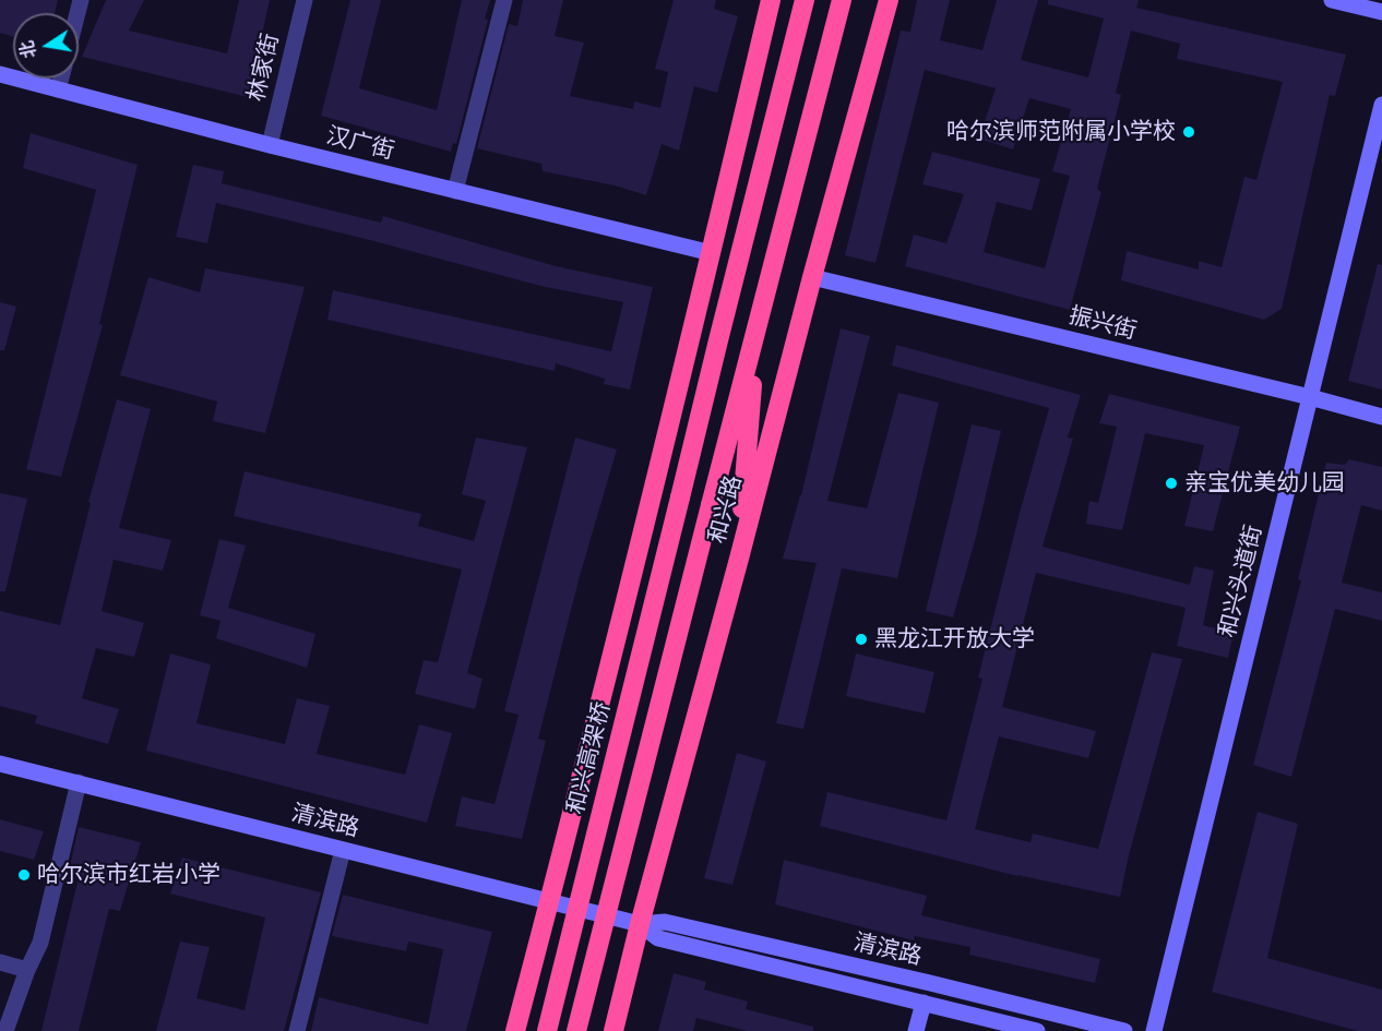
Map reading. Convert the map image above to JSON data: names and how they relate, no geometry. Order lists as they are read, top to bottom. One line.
{"streets":{"highway":["和兴路","和兴高架桥"],"street":["林家街","汉广街","振兴街","和兴头道街","清滨路"]},"crossings":[["林家街","汉广街"],["振兴街","和兴路"],["振兴街","和兴头道街"],["和兴路","和兴高架桥"],["和兴路","清滨路"]],"places":["哈尔滨师范附属小学校","亲宝优美幼儿园","黑龙江开放大学","哈尔滨市红岩小学"],"north":"left"}
